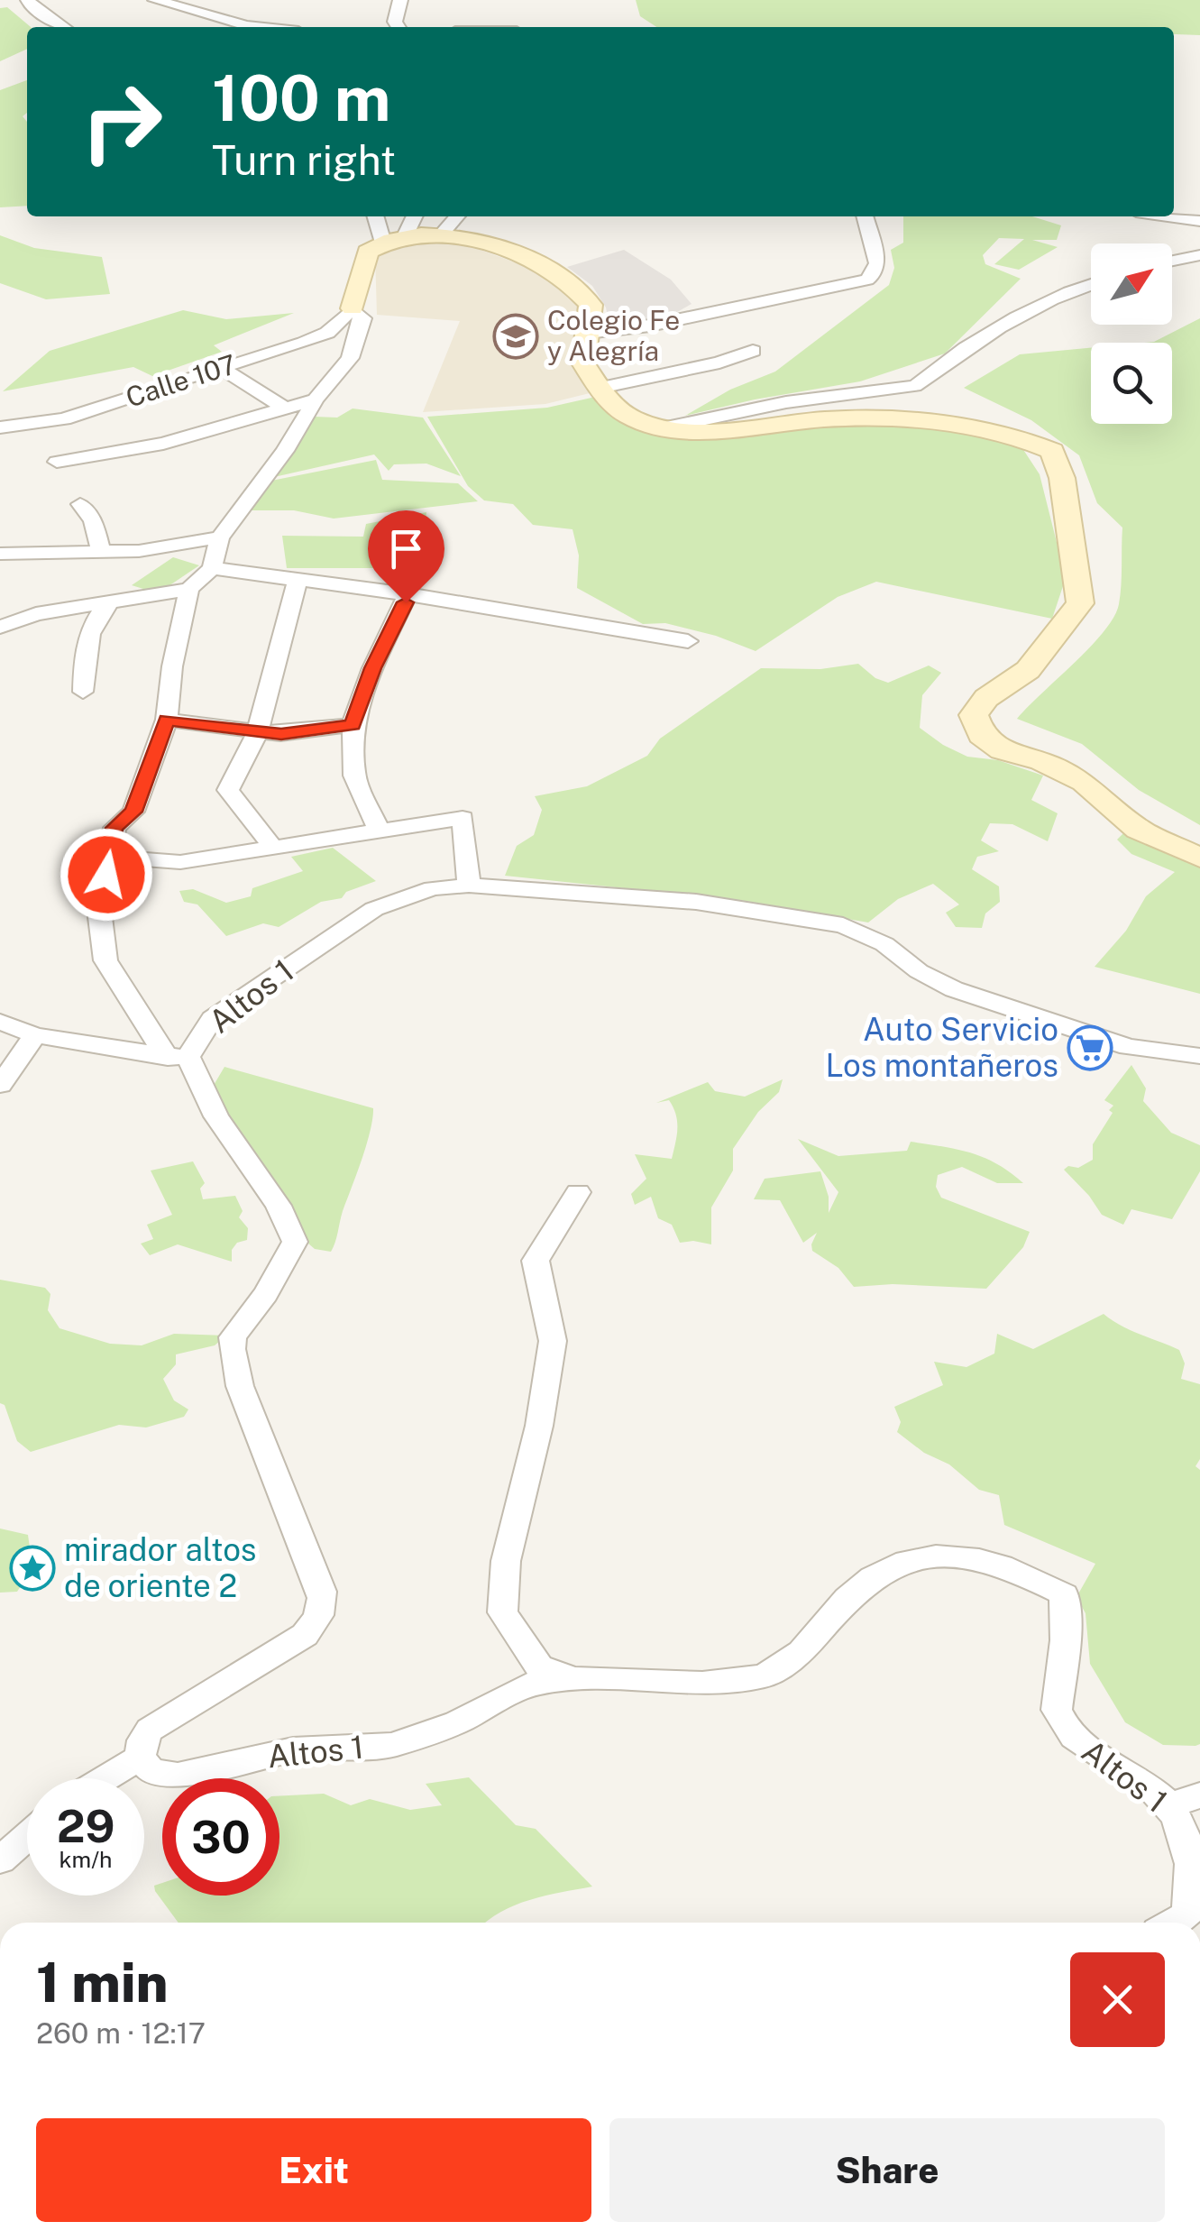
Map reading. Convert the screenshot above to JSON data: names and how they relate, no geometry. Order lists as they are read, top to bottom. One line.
{"streets":{"street":["Calle 107","Altos 1"]},"places":{"school or university":["Colegio Fe y Alegría"],"supermarket":["Auto Servicio Los montañeros"],"place":["mirador altos de oriente 2"]},"north":"top right","page":{"turn":["100 m","Turn right"],"speed":"29 km/h","limit":"30","heading":["1 min","260 m · 12:17"],"buttons":["Exit","Share"]}}
